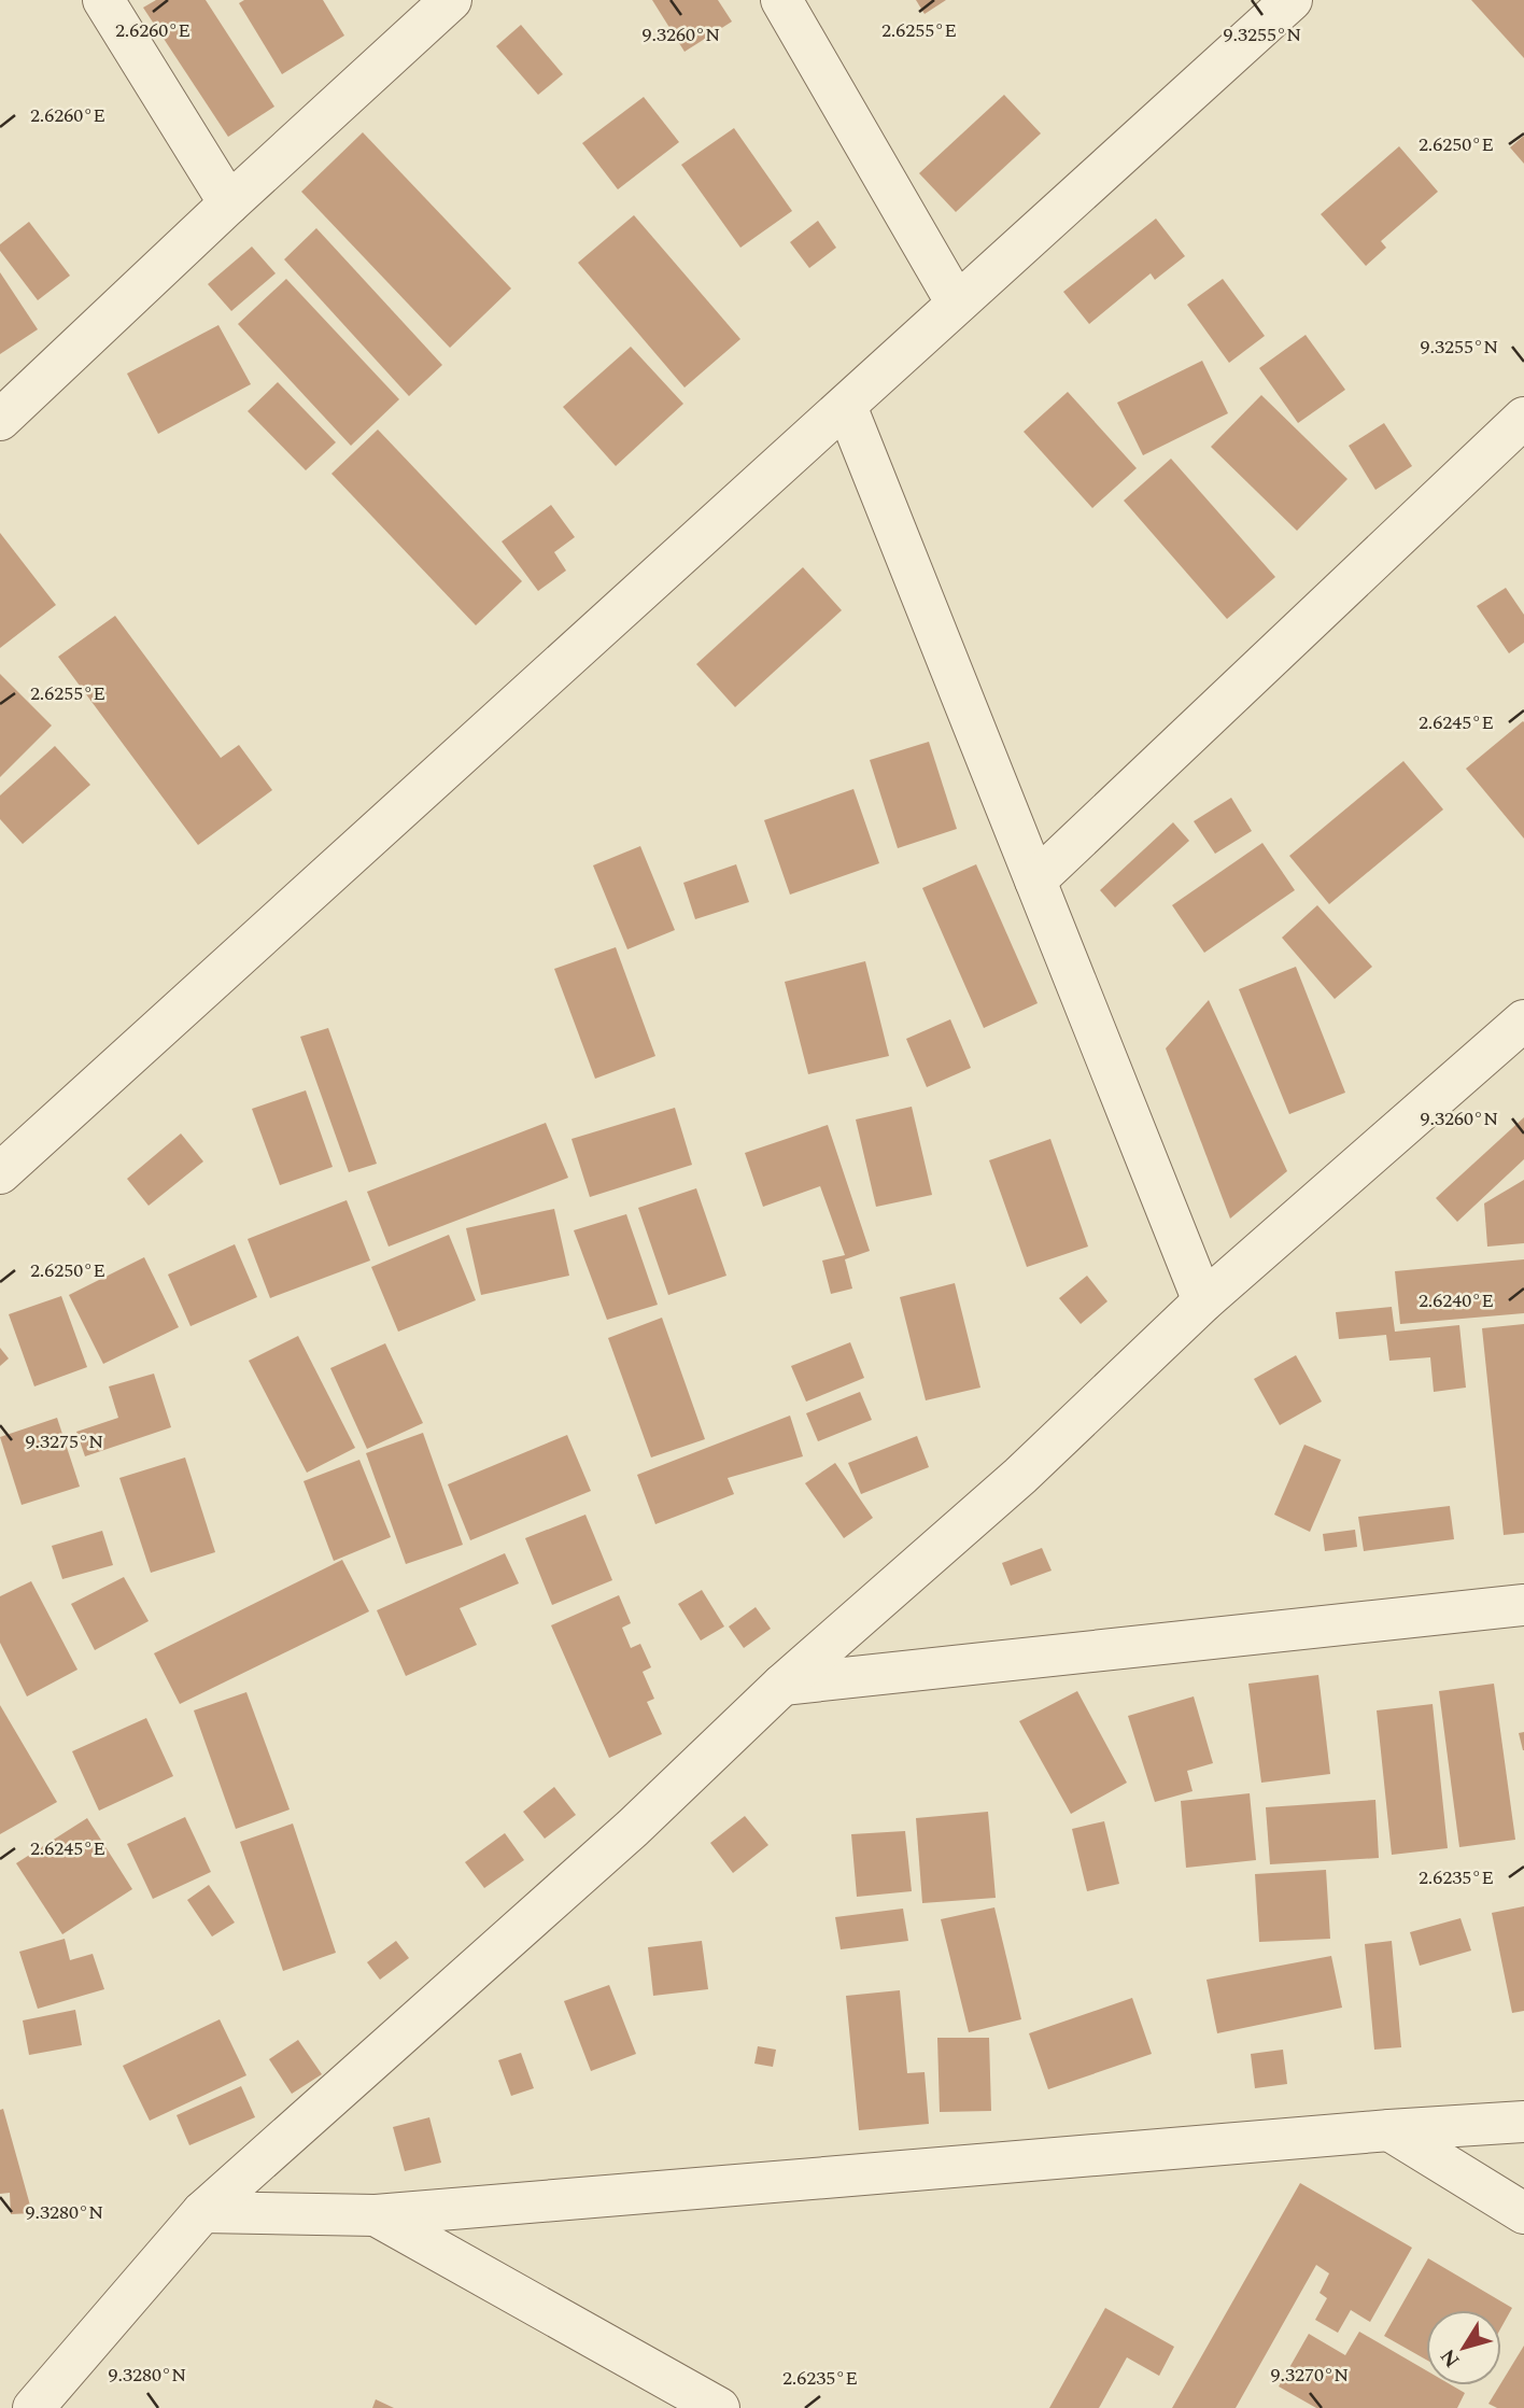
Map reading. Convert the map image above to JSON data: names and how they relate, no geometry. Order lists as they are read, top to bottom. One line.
{"north":"bottom left","coordinates":["2.6260°E","2.6255°E","9.3260°N","9.3255°N","2.6250°E","2.6245°E","2.6240°E","9.3275°N","2.6235°E","9.3280°N","9.3270°N"]}
